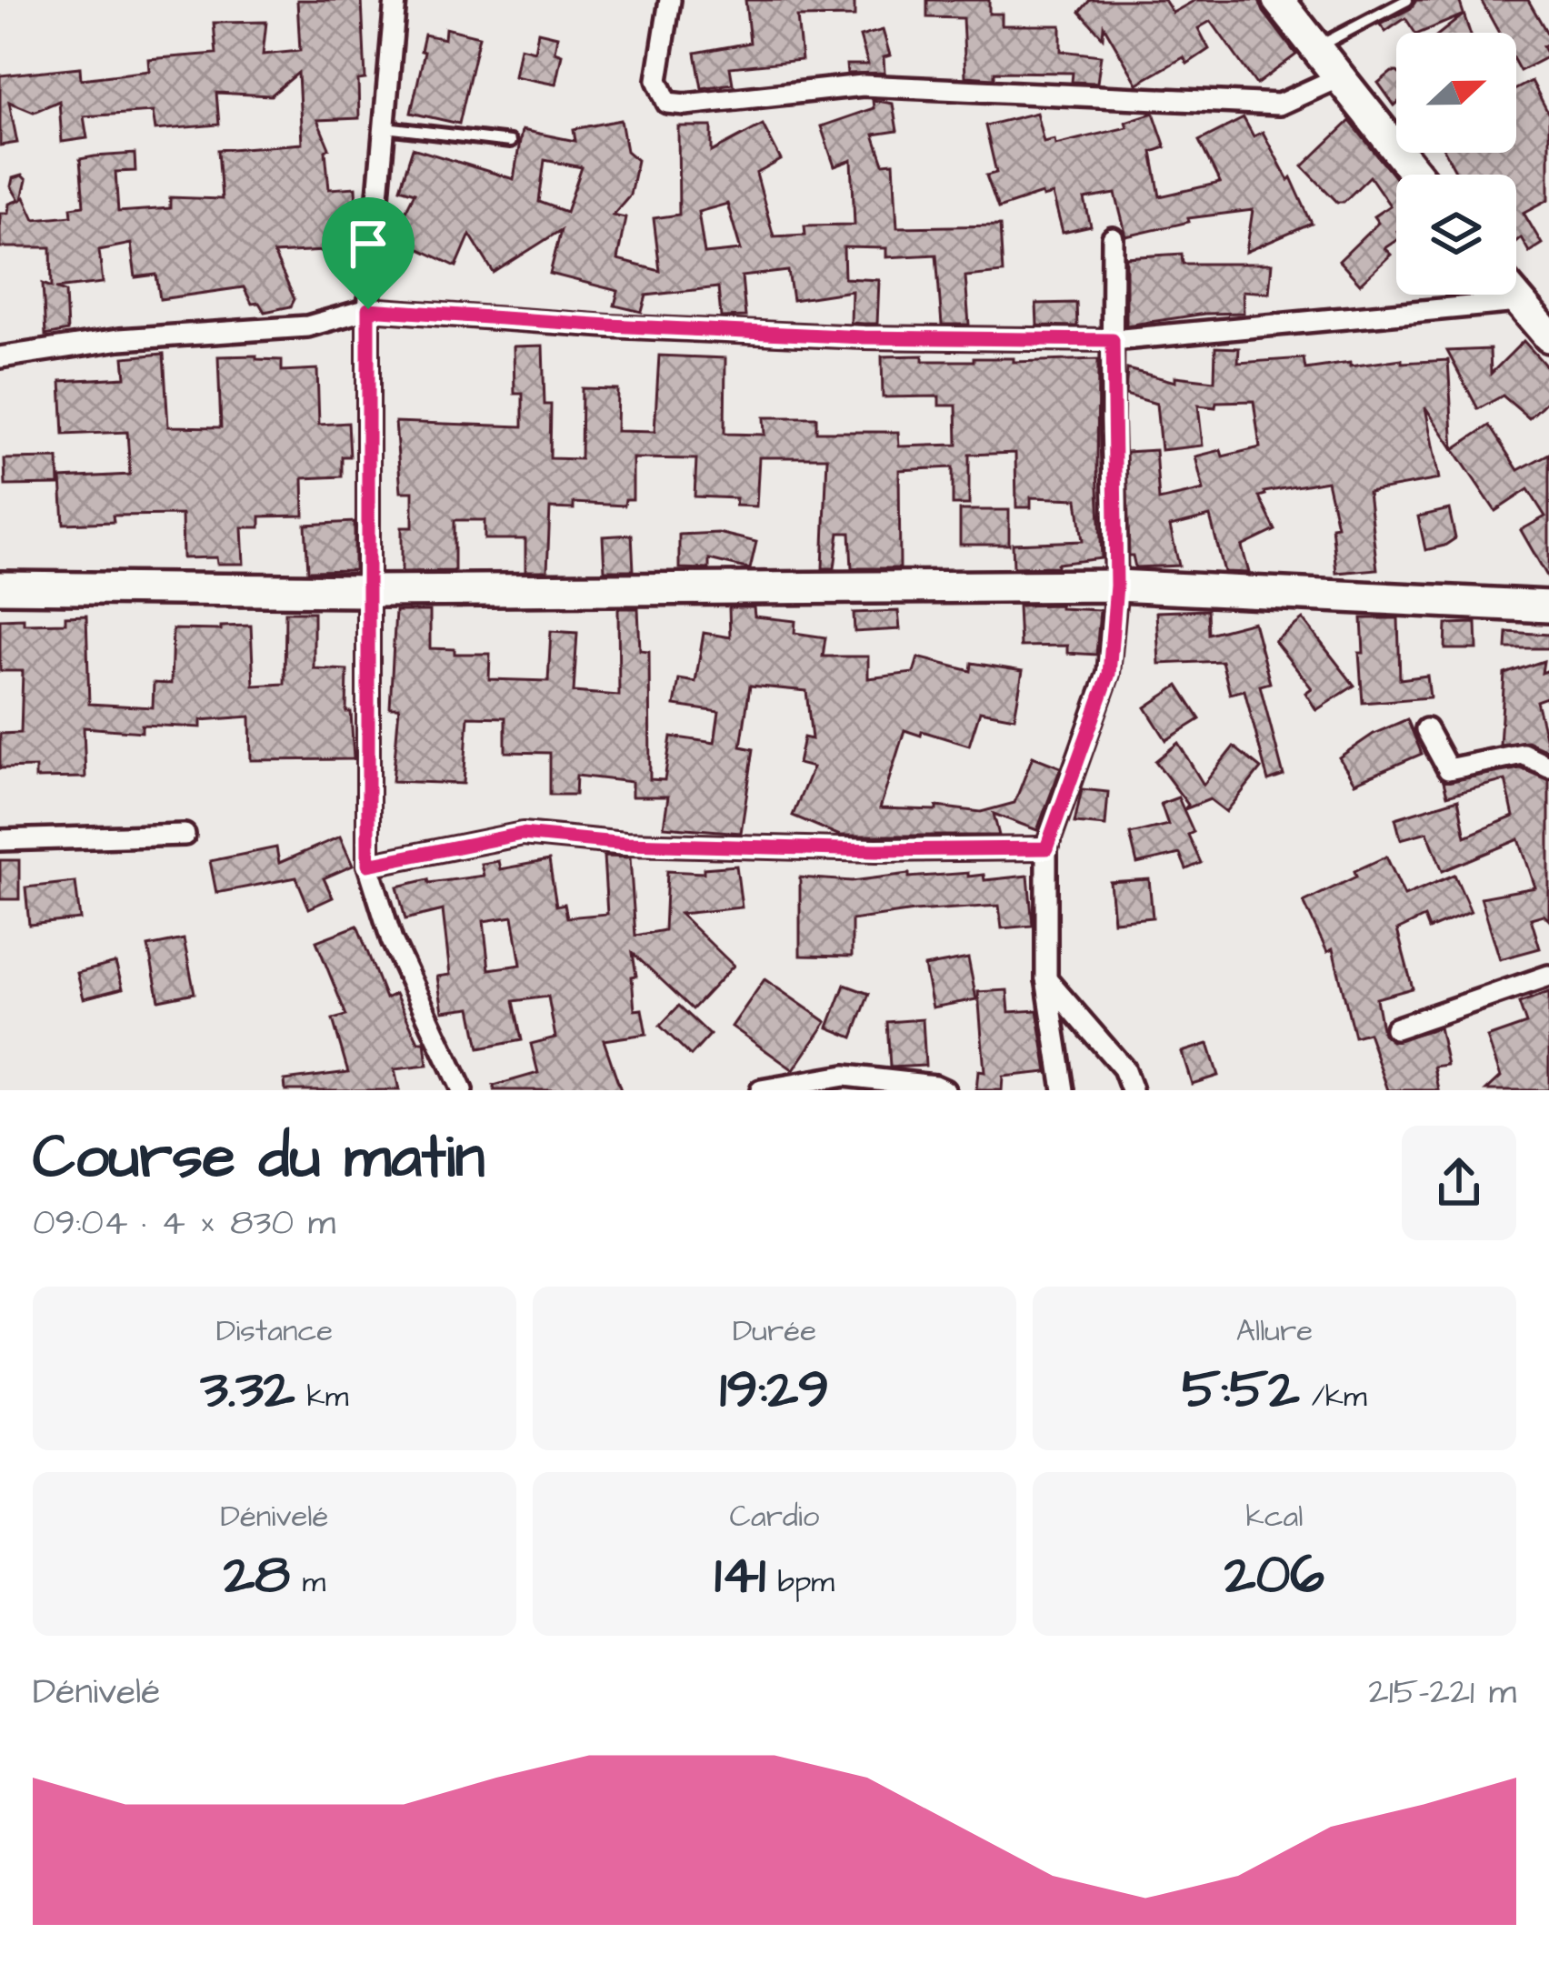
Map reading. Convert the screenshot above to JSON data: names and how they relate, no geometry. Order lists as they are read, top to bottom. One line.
{"north":"right","page":{"heading":["Course du matin","09:04 · 4 × 830 m"],"stats":[["Distance","3.32 km"],["Durée","19:29"],["Allure","5:52 /km"],["Dénivelé","28 m"],["Cardio","141 bpm"],["kcal","206"]],"chart":["Dénivelé","215–221 m"]}}
